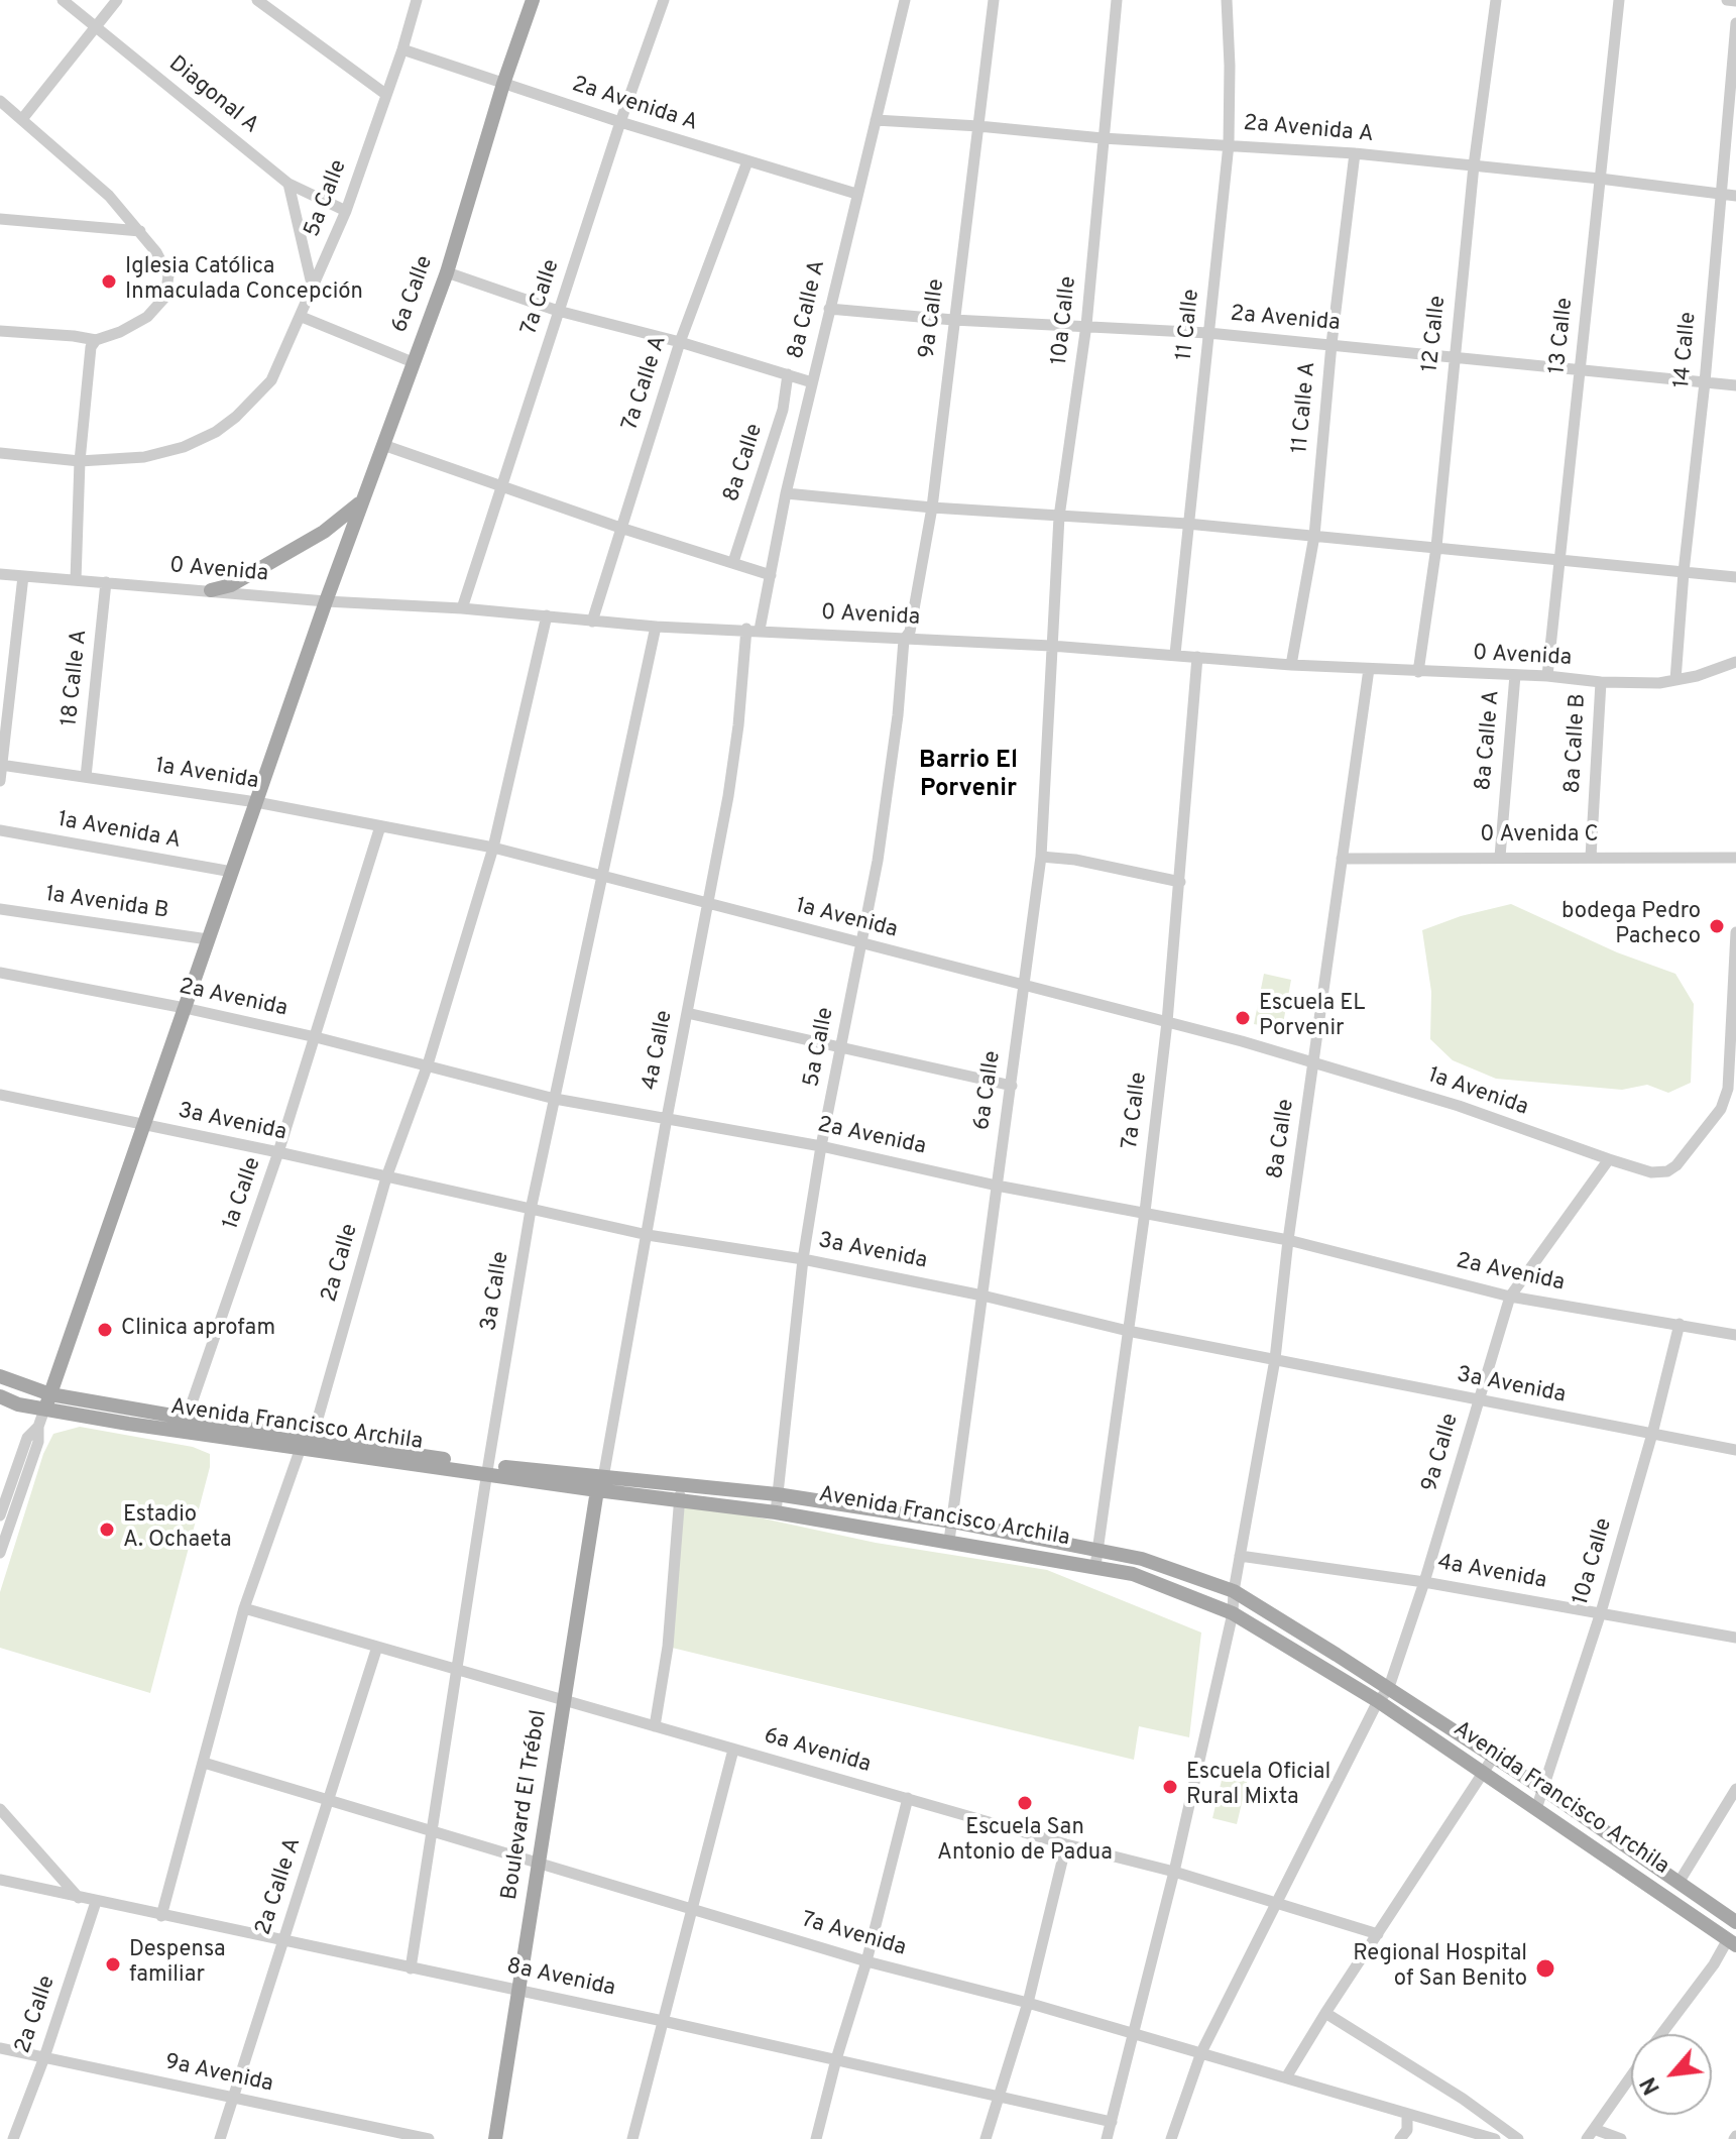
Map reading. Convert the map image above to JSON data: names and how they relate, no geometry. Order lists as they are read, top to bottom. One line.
{"streets":{"main road":["6a Calle","Avenida Francisco Archila","Boulevard El Trébol"],"street":["Diagonal A","2a Avenida A","5a Calle","7a Calle","8a Calle A","9a Calle","2a Avenida","10a Calle","11 Calle","12 Calle","13 Calle","14 Calle","7a Calle A","11 Calle A","8a Calle","0 Avenida","18 Calle A","8a Calle B","1a Avenida","1a Avenida A","0 Avenida C","1a Avenida B","4a Calle","3a Avenida","1a Calle","2a Calle","3a Calle","4a Avenida","6a Avenida","2a Calle A","7a Avenida","8a Avenida","9a Avenida"]},"crossings":[["Diagonal A","5a Calle"],["2a Avenida A","5a Calle"],["2a Avenida A","6a Calle"],["2a Avenida A","7a Calle"],["2a Avenida A","8a Calle A"],["2a Avenida A","9a Calle"],["2a Avenida A","10a Calle"],["2a Avenida A","11 Calle"],["2a Avenida A","12 Calle"],["2a Avenida A","13 Calle"],["2a Avenida A","14 Calle"],["2a Avenida A","7a Calle A"],["2a Avenida A","11 Calle A"],["5a Calle","9a Calle"],["5a Calle","2a Avenida"],["5a Calle","0 Avenida"],["5a Calle","1a Avenida"],["5a Calle","3a Avenida"],["5a Calle","Avenida Francisco Archila"],["6a Calle","2a Avenida"],["6a Calle","10a Calle"],["6a Calle","0 Avenida"],["6a Calle","1a Avenida"],["6a Calle","1a Avenida A"],["6a Calle","1a Avenida B"],["6a Calle","3a Avenida"],["6a Calle","Avenida Francisco Archila"],["7a Calle","2a Avenida"],["7a Calle","0 Avenida"],["7a Calle","1a Avenida"],["7a Calle","3a Avenida"],["7a Calle","Avenida Francisco Archila"],["8a Calle A","2a Avenida"],["8a Calle A","0 Avenida"],["8a Calle A","0 Avenida C"],["9a Calle","2a Avenida"],["9a Calle","0 Avenida"],["9a Calle","1a Avenida"],["9a Calle","3a Avenida"],["9a Calle","Avenida Francisco Archila"],["9a Calle","4a Avenida"],["9a Calle","6a Avenida"],["9a Calle","7a Avenida"],["2a Avenida","10a Calle"],["2a Avenida","11 Calle"],["2a Avenida","12 Calle"],["2a Avenida","13 Calle"],["2a Avenida","14 Calle"],["2a Avenida","11 Calle A"],["2a Avenida","8a Calle"],["2a Avenida","4a Calle"],["2a Avenida","1a Calle"],["2a Avenida","2a Calle"],["2a Avenida","3a Calle"],["10a Calle","0 Avenida"],["10a Calle","3a Avenida"],["10a Calle","Avenida Francisco Archila"],["10a Calle","4a Avenida"],["11 Calle","0 Avenida"],["12 Calle","0 Avenida"],["13 Calle","0 Avenida"],["14 Calle","0 Avenida"],["7a Calle A","0 Avenida"],["11 Calle A","0 Avenida"],["8a Calle","0 Avenida"],["8a Calle","1a Avenida"],["8a Calle","0 Avenida C"],["8a Calle","3a Avenida"],["8a Calle","Avenida Francisco Archila"],["8a Calle","4a Avenida"],["8a Calle","6a Avenida"],["8a Calle","7a Avenida"],["8a Calle","8a Avenida"],["0 Avenida","18 Calle A"],["0 Avenida","8a Calle B"],["0 Avenida","4a Calle"],["0 Avenida","2a Calle"],["0 Avenida","3a Calle"],["18 Calle A","1a Avenida"],["8a Calle B","0 Avenida C"],["1a Avenida","4a Calle"],["1a Avenida","1a Calle"],["1a Avenida","2a Calle"],["1a Avenida","3a Calle"],["4a Calle","3a Avenida"],["4a Calle","Avenida Francisco Archila"],["4a Calle","Boulevard El Trébol"],["3a Avenida","1a Calle"],["3a Avenida","2a Calle"],["3a Avenida","3a Calle"],["1a Calle","Avenida Francisco Archila"],["2a Calle","Avenida Francisco Archila"],["2a Calle","6a Avenida"],["2a Calle","7a Avenida"],["2a Calle","8a Avenida"],["2a Calle","9a Avenida"],["3a Calle","Avenida Francisco Archila"],["3a Calle","6a Avenida"],["3a Calle","7a Avenida"],["3a Calle","8a Avenida"],["Avenida Francisco Archila","Boulevard El Trébol"],["6a Avenida","Boulevard El Trébol"],["6a Avenida","2a Calle A"],["Boulevard El Trébol","7a Avenida"],["Boulevard El Trébol","8a Avenida"],["2a Calle A","7a Avenida"],["2a Calle A","8a Avenida"],["2a Calle A","9a Avenida"]],"districts":["Barrio El Porvenir"],"places":["Iglesia Católica Inmaculada Concepción","bodega Pedro Pacheco","Escuela EL Porvenir","Clinica aprofam","Estadio A. Ochaeta","Escuela Oficial Rural Mixta","Escuela San Antonio de Padua","Despensa familiar","Regional Hospital of San Benito"],"north":"bottom left"}
